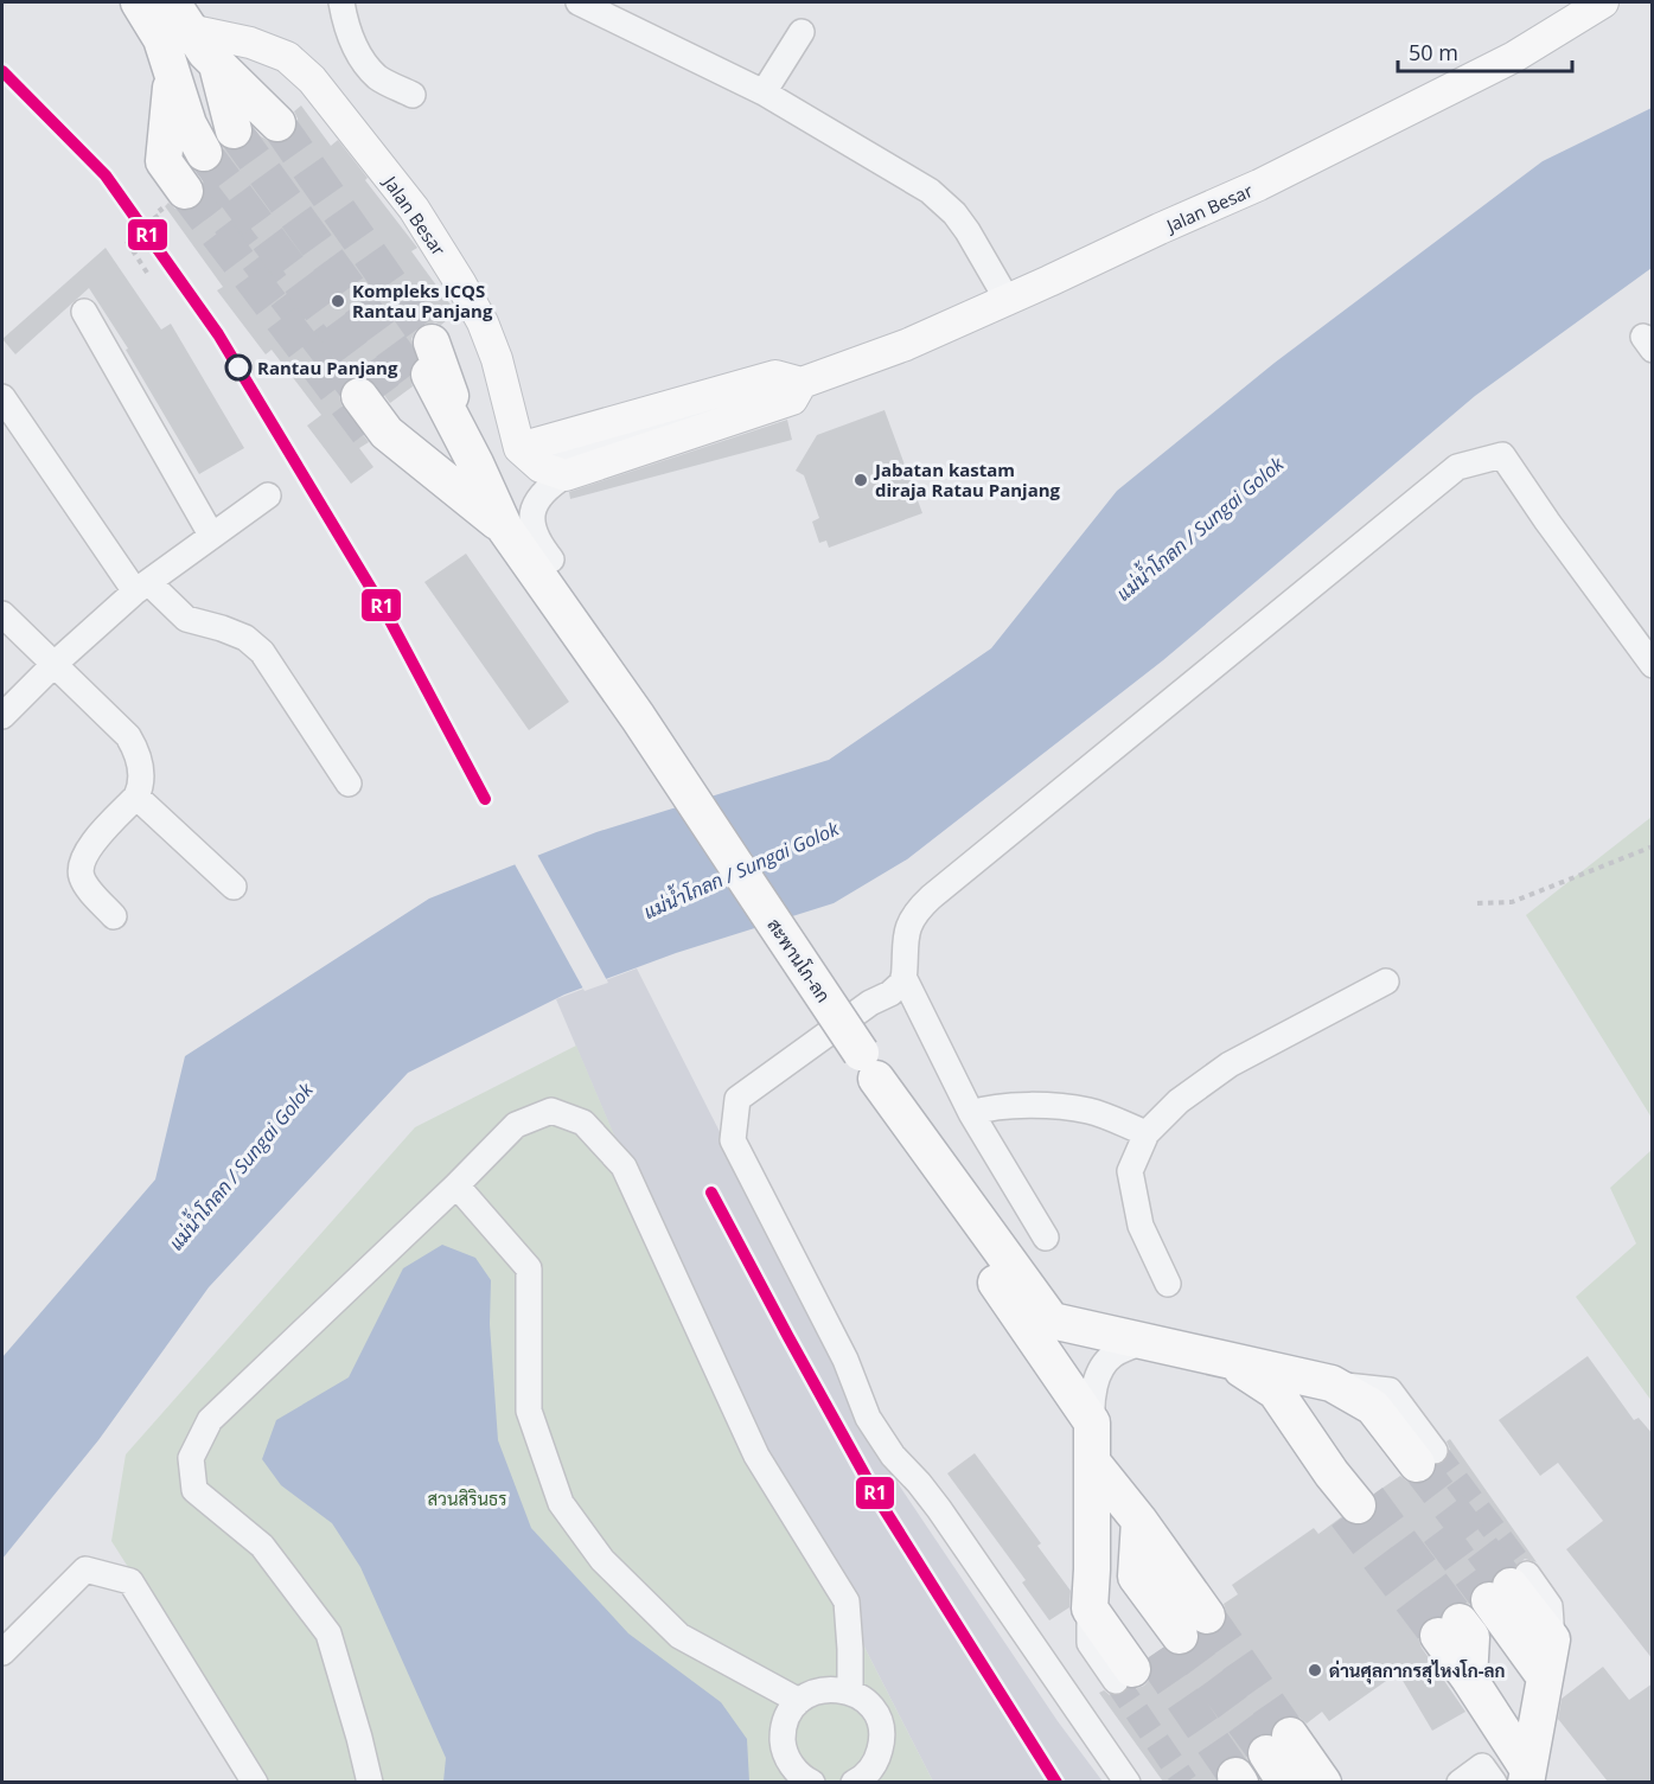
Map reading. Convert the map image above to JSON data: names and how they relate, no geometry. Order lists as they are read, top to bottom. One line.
{"streets":{"highway":["สะพานโก-ลก"],"main road":["Jalan Besar"]},"water":["แม่น้ำโกลก / Sungai Golok"],"parks":["สวนสิรินธร"],"places":["Kompleks ICQS Rantau Panjang","Rantau Panjang","Jabatan kastam diraja Ratau Panjang","ด่านศุลกากรสุไหงโก-ลก"],"lines":["transit line R1"],"scale_bar":"50 m"}
